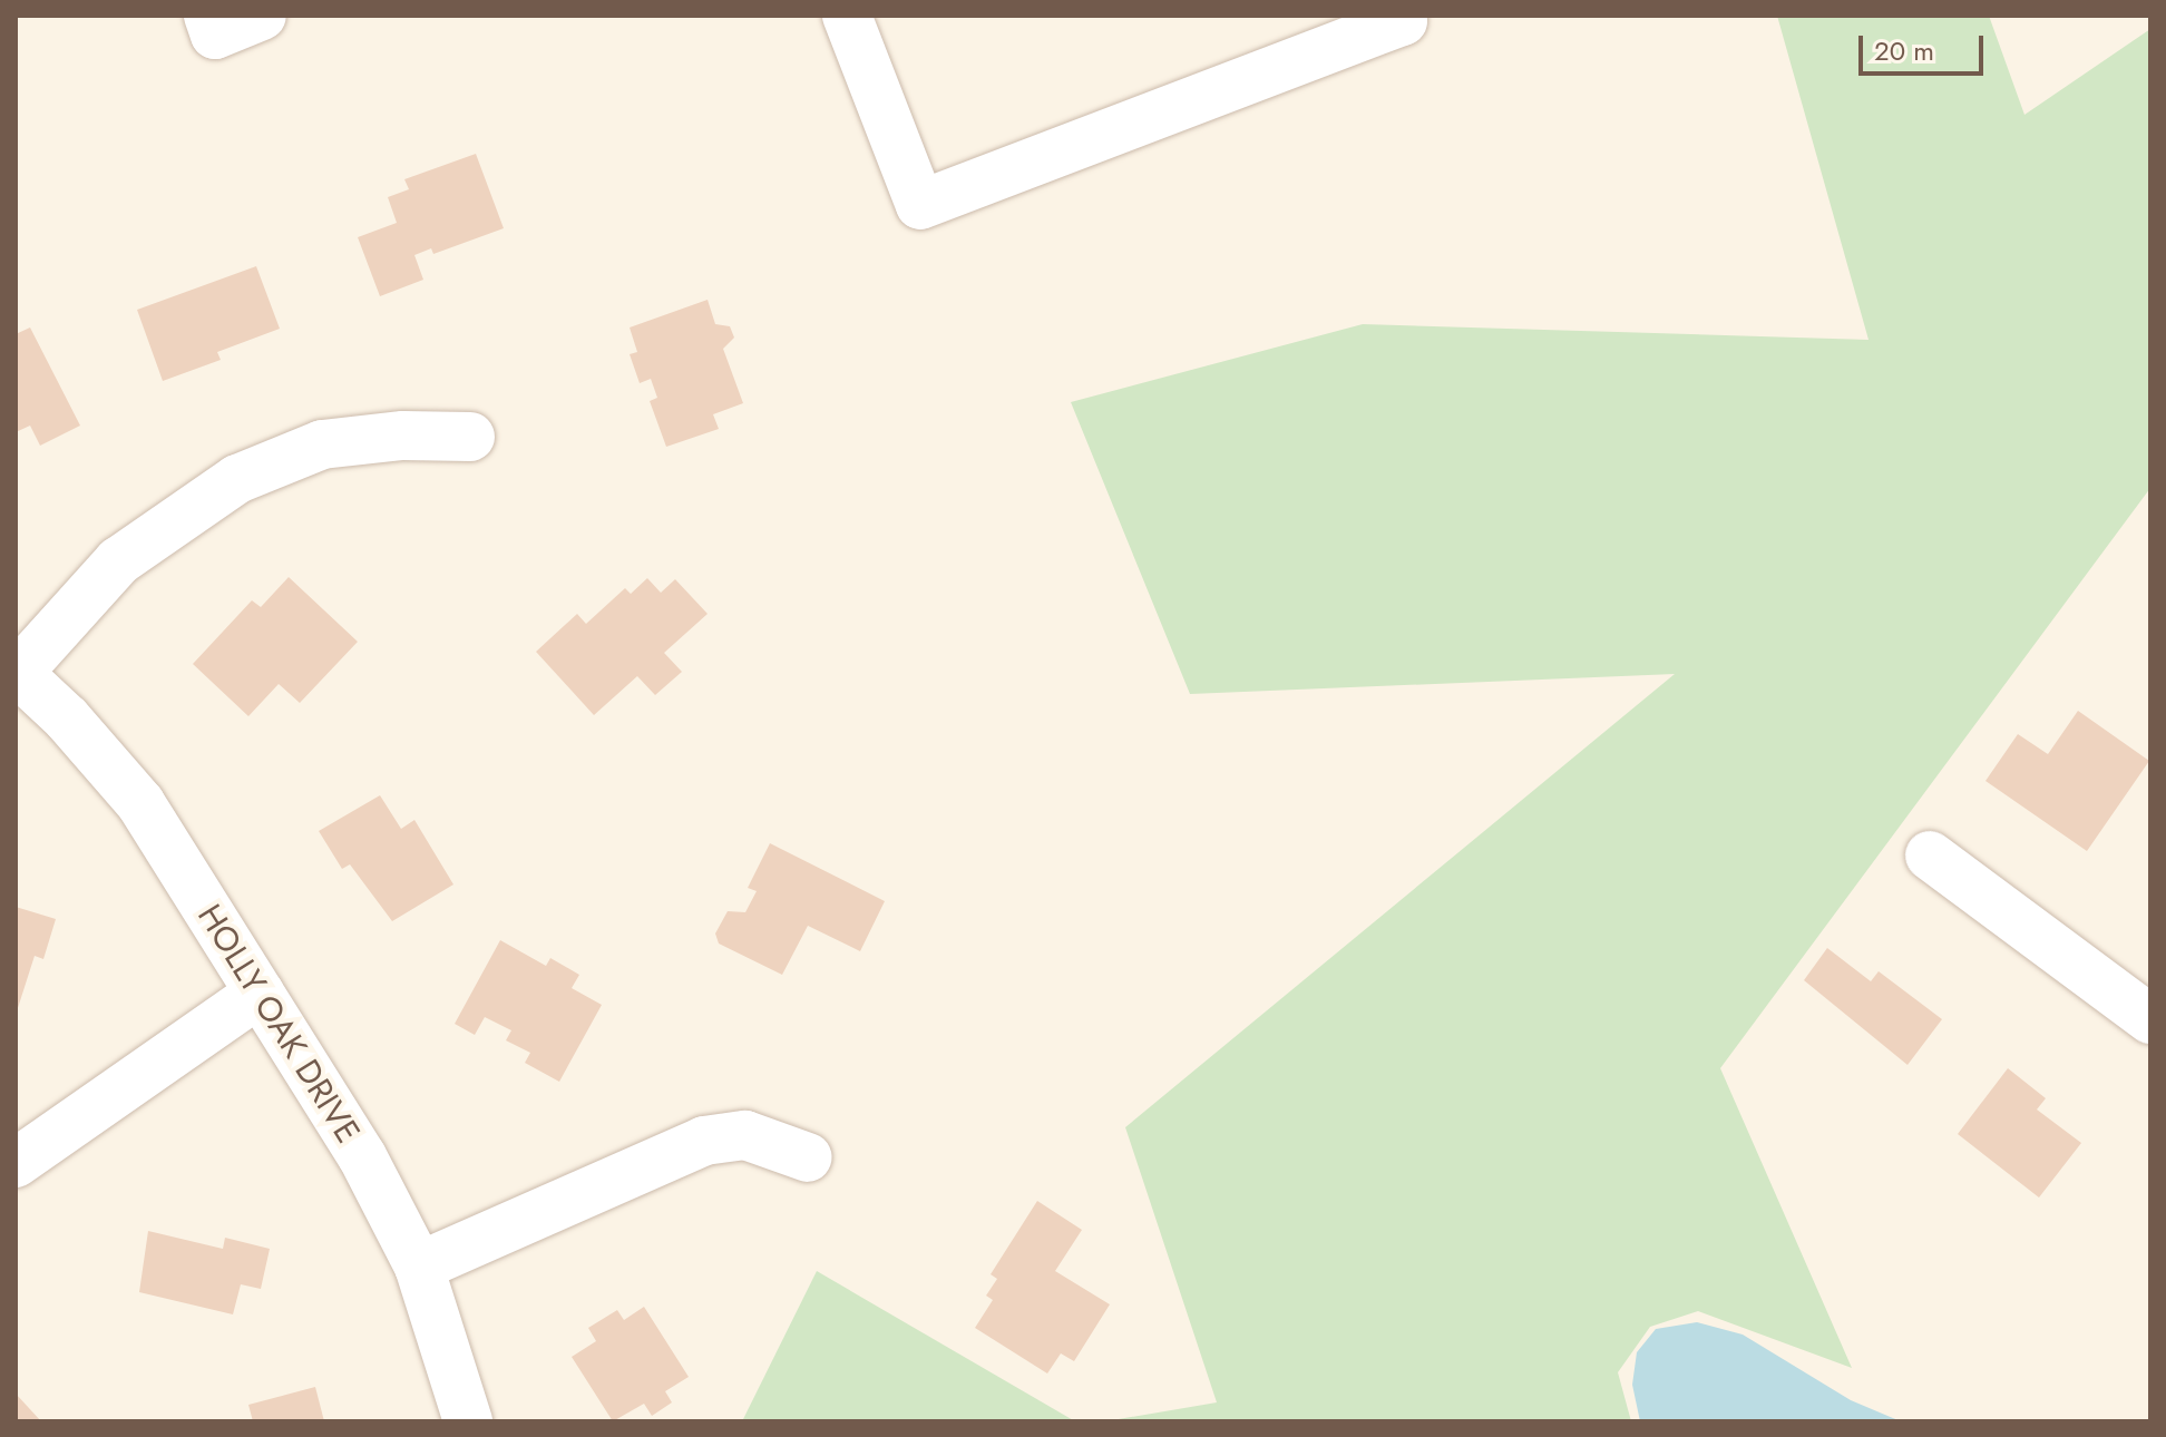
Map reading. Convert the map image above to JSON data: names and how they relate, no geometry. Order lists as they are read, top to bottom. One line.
{"streets":{"street":["HOLLY OAK DRIVE"]},"scale_bar":"20 m"}
